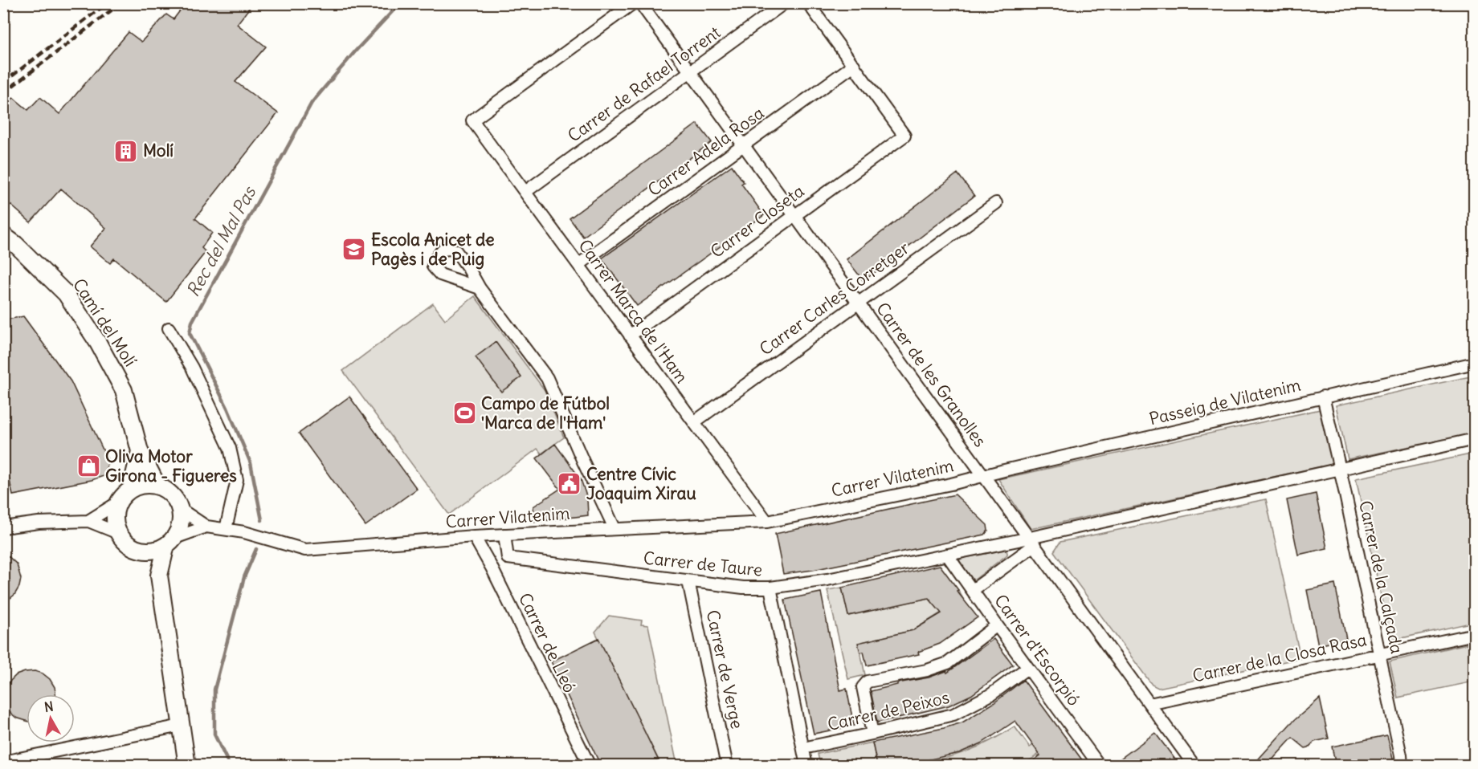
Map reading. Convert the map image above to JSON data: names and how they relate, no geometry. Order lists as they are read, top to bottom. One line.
{"streets":{"main road":["Camí del Molí"],"street":["Carrer de Rafael Torrent","Carrer Adela Rosa","Carrer Closeta","Carrer Carles Corretger","Carrer Marca de l'Ham","Carrer de les Granolles","Passeig de Vilatenim","Carrer Vilatenim","Carrer de Taure","Carrer de la Calçada","Carrer de Lleó","Carrer d'Escorpió","Carrer de la Closa Rasa","Carrer de Verge","Carrer de Peixos"]},"crossings":[["Carrer de Rafael Torrent","Carrer Marca de l'Ham"],["Carrer de Rafael Torrent","Carrer de les Granolles"],["Carrer Adela Rosa","Carrer Closeta"],["Carrer Adela Rosa","Carrer Marca de l'Ham"],["Carrer Adela Rosa","Carrer de les Granolles"],["Carrer Closeta","Carrer Marca de l'Ham"],["Carrer Closeta","Carrer de les Granolles"],["Carrer Carles Corretger","Carrer Marca de l'Ham"],["Carrer Carles Corretger","Carrer de les Granolles"],["Carrer Marca de l'Ham","Carrer Vilatenim"],["Camí del Molí","Carrer Vilatenim"],["Carrer de les Granolles","Passeig de Vilatenim"],["Carrer de les Granolles","Carrer Vilatenim"],["Carrer de les Granolles","Carrer de Taure"],["Carrer de les Granolles","Carrer de la Closa Rasa"],["Passeig de Vilatenim","Carrer Vilatenim"],["Passeig de Vilatenim","Carrer de la Calçada"],["Carrer Vilatenim","Carrer de Lleó"],["Carrer de Taure","Carrer d'Escorpió"],["Carrer de Taure","Carrer de Verge"],["Carrer de la Calçada","Carrer de la Closa Rasa"],["Carrer d'Escorpió","Carrer de Peixos"]],"water":["Rec del Mal Pas"],"places":{"building":["Molí"],"school or university":["Escola Anicet de Pagès i de Puig"],"sports":["Campo de Fútbol 'Marca de l'Ham'"],"shop":["Oliva Motor Girona - Figueres"],"public building":["Centre Cívic Joaquim Xirau"]},"north":"top"}
